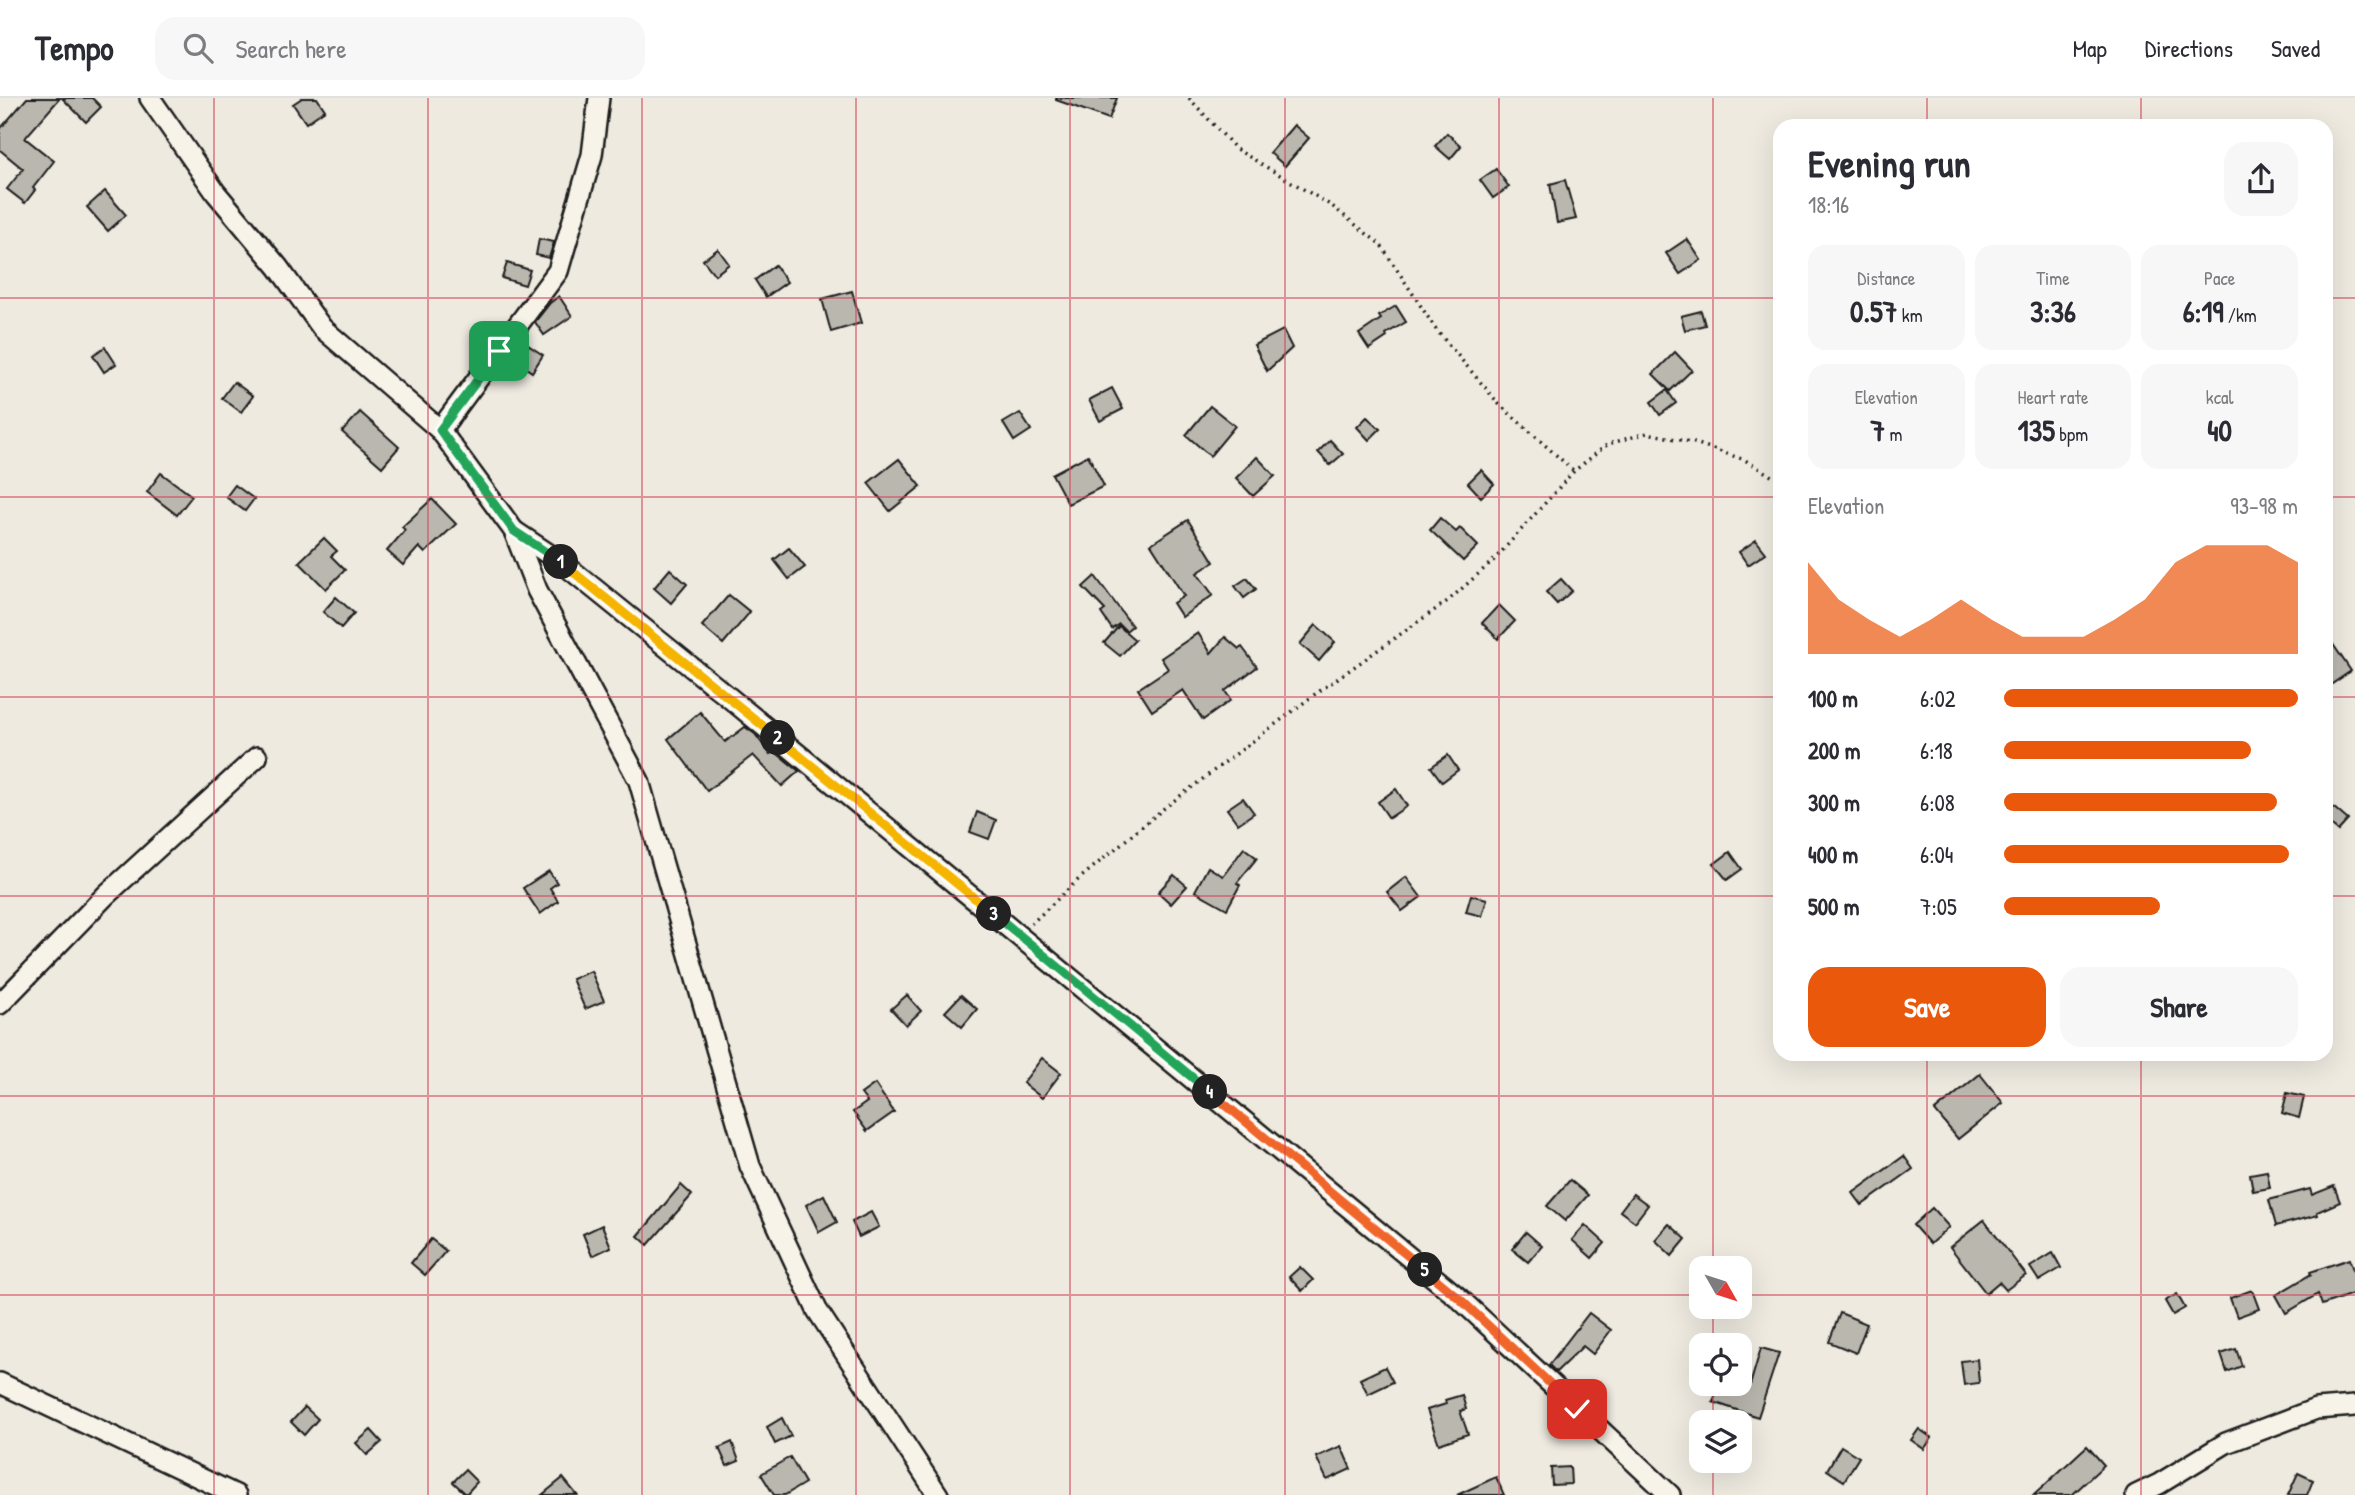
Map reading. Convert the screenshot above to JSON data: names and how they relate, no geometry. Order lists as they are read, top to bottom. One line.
{"north":"bottom right","page":{"header":"Tempo","search":"Search here","nav":["Map","Directions","Saved"],"heading":["Evening run","18:16"],"stats":[["Distance","0.57 km"],["Time","3:36"],["Pace","6:19 /km"],["Elevation","7 m"],["Heart rate","135 bpm"],["kcal","40"]],"chart":["Elevation","93–98 m"],"pins":["1","2","3","4","5"],"list":[{"name":"100 m","note":"6:02"},{"name":"200 m","note":"6:18"},{"name":"300 m","note":"6:08"},{"name":"400 m","note":"6:04"},{"name":"500 m","note":"7:05"}],"buttons":["Save","Share"]}}
